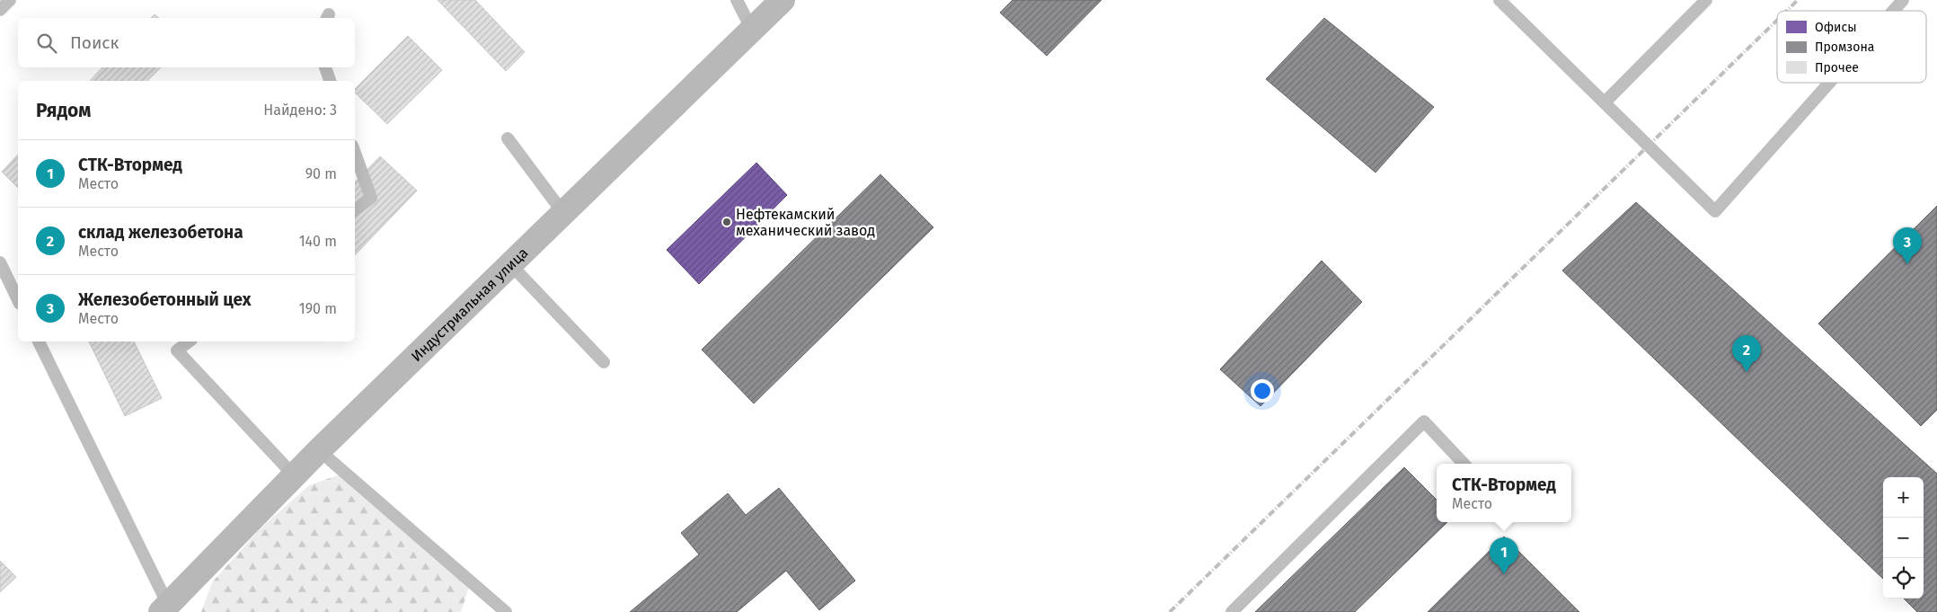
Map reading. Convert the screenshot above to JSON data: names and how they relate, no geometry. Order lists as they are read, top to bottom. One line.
{"streets":{"main road":["Индустриальная улица"]},"places":["Нефтекамский механический завод"],"legend":["Офисы","Промзона","Прочее"],"page":{"search":"Поиск","heading":["Рядом","Найдено: 3"],"list":[{"mark":"1","name":"СТК-Втормед","note":"Место","value":"90 m"},{"mark":"2","name":"склад железобетона","note":"Место","value":"140 m"},{"mark":"3","name":"Железобетонный цех","note":"Место","value":"190 m"}],"pins":["3","2","1"],"popup":["СТК-Втормед","Место"],"map_buttons":["+","−"]}}
